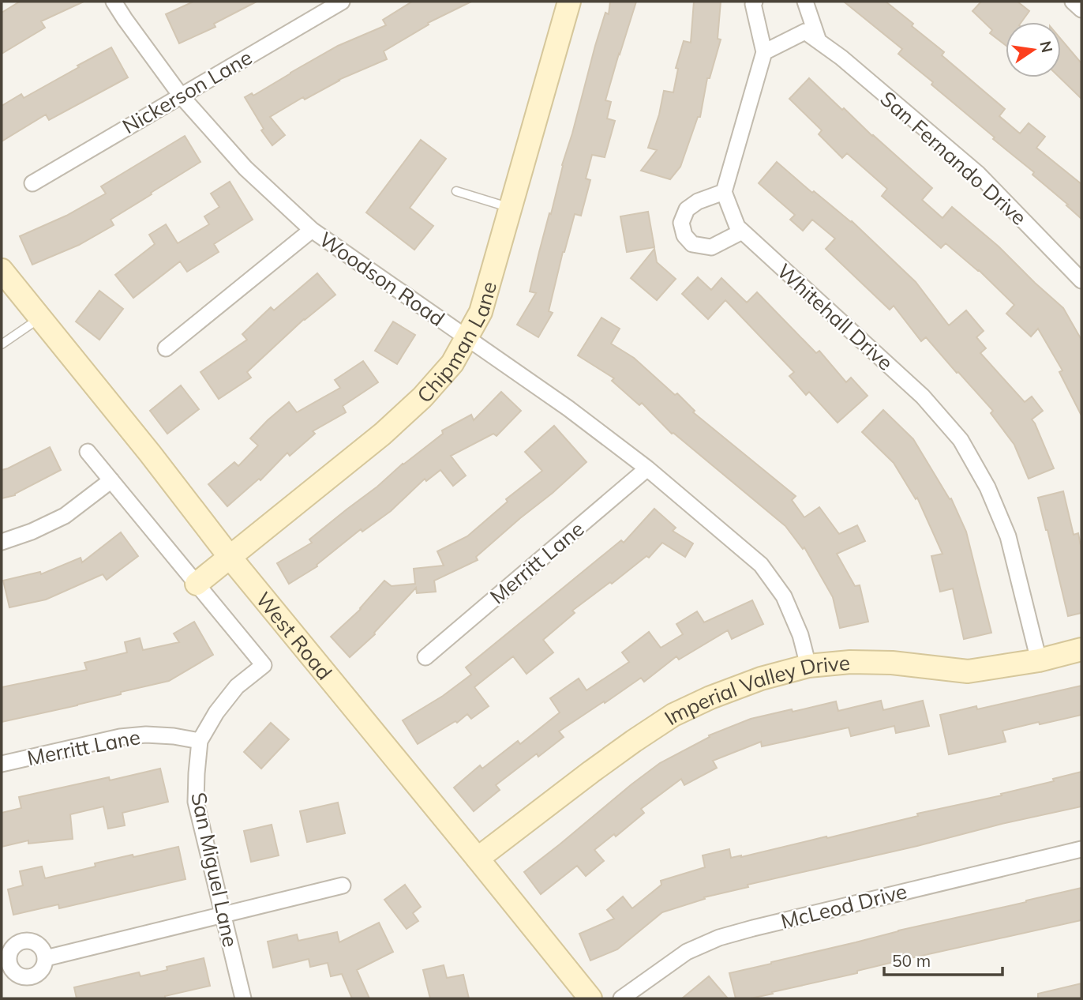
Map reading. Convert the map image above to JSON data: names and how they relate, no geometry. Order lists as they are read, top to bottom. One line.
{"streets":{"street":["Nickerson Lane","San Fernando Drive","Woodson Road","Whitehall Drive","Chipman Lane","Merritt Lane","West Road","Imperial Valley Drive","San Miguel Lane","McLeod Drive"]},"crossings":[["Nickerson Lane","Woodson Road"],["Woodson Road","Chipman Lane"],["Woodson Road","Merritt Lane"],["Woodson Road","Imperial Valley Drive"],["Whitehall Drive","Imperial Valley Drive"],["Chipman Lane","West Road"],["Merritt Lane","San Miguel Lane"],["West Road","Imperial Valley Drive"],["West Road","San Miguel Lane"]],"scale_bar":"50 m","north":"right"}
